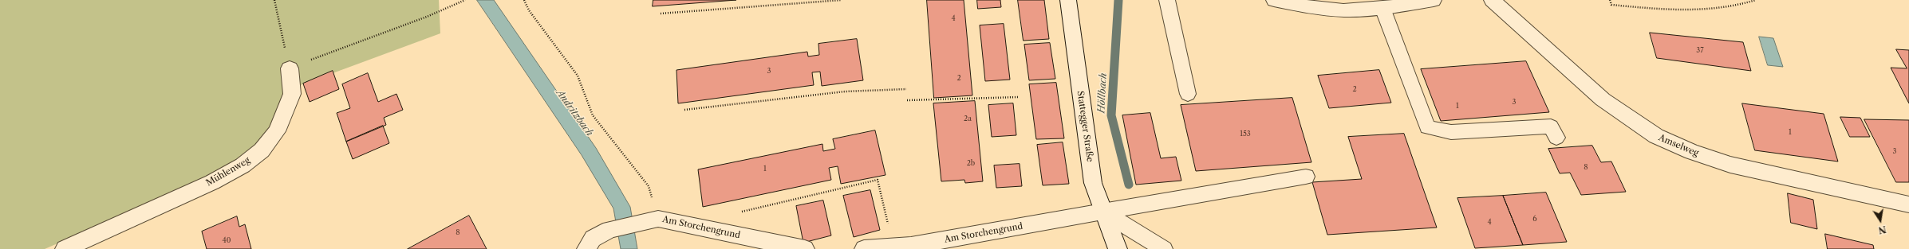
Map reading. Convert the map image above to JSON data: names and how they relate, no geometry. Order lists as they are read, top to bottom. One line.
{"streets":{"street":["Stattegger Straße","Amselweg","Mühlenweg","Am Storchengrund"]},"crossings":[["Stattegger Straße","Am Storchengrund"]],"water":["Höllbach","Andritzbach"],"house_numbers":["4","37","3","2","2","3","1","2a","1","153","3","2b","8","1","6","4","8","40"],"north":"bottom"}
